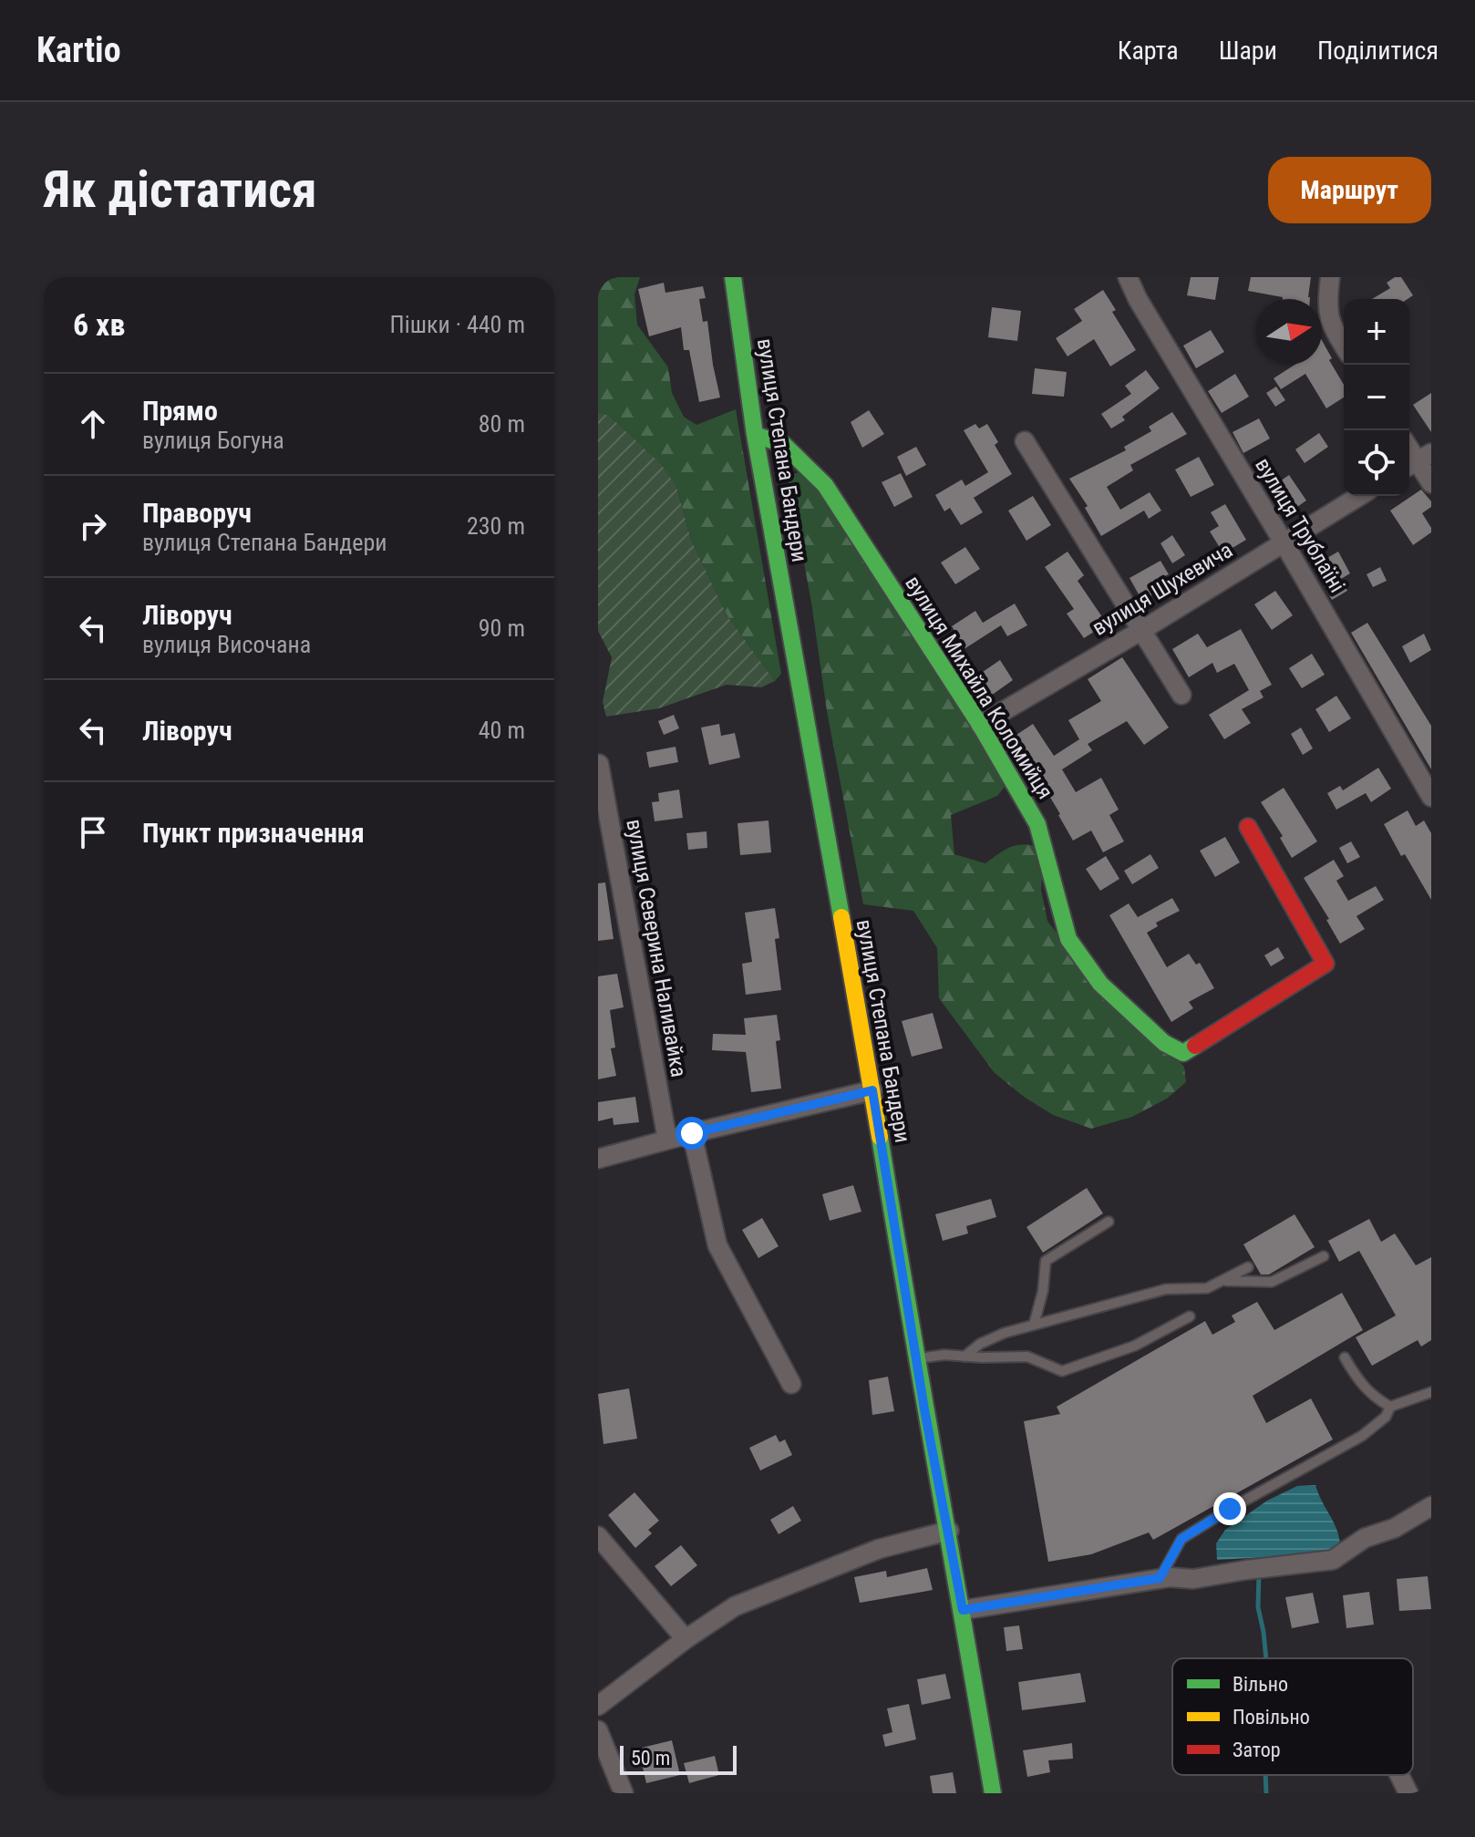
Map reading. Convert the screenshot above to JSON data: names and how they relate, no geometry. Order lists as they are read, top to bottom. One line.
{"streets":{"main road":["вулиця Степана Бандери","вулиця Михайла Коломийця"],"street":["вулиця Трублаїні","вулиця Шухевича","вулиця Северина Наливайка"]},"crossings":[["вулиця Степана Бандери","вулиця Михайла Коломийця"],["вулиця Трублаїні","вулиця Шухевича"],["вулиця Шухевича","вулиця Михайла Коломийця"]],"legend":["Вільно","Повільно","Затор"],"scale_bar":"50 m","north":"right","page":{"header":"Kartio","nav":["Карта","Шари","Поділитися"],"buttons":"Маршрут","title":"Як дістатися","heading":["6 хв","Пішки · 440 m"],"map_buttons":["+","−"],"list":[["Прямо","вулиця Богуна","80 m"],["Праворуч","вулиця Степана Бандери","230 m"],["Ліворуч","вулиця Височана","90 m"],["Ліворуч","40 m"],"Пункт призначення"],"scale":"50 m"}}
